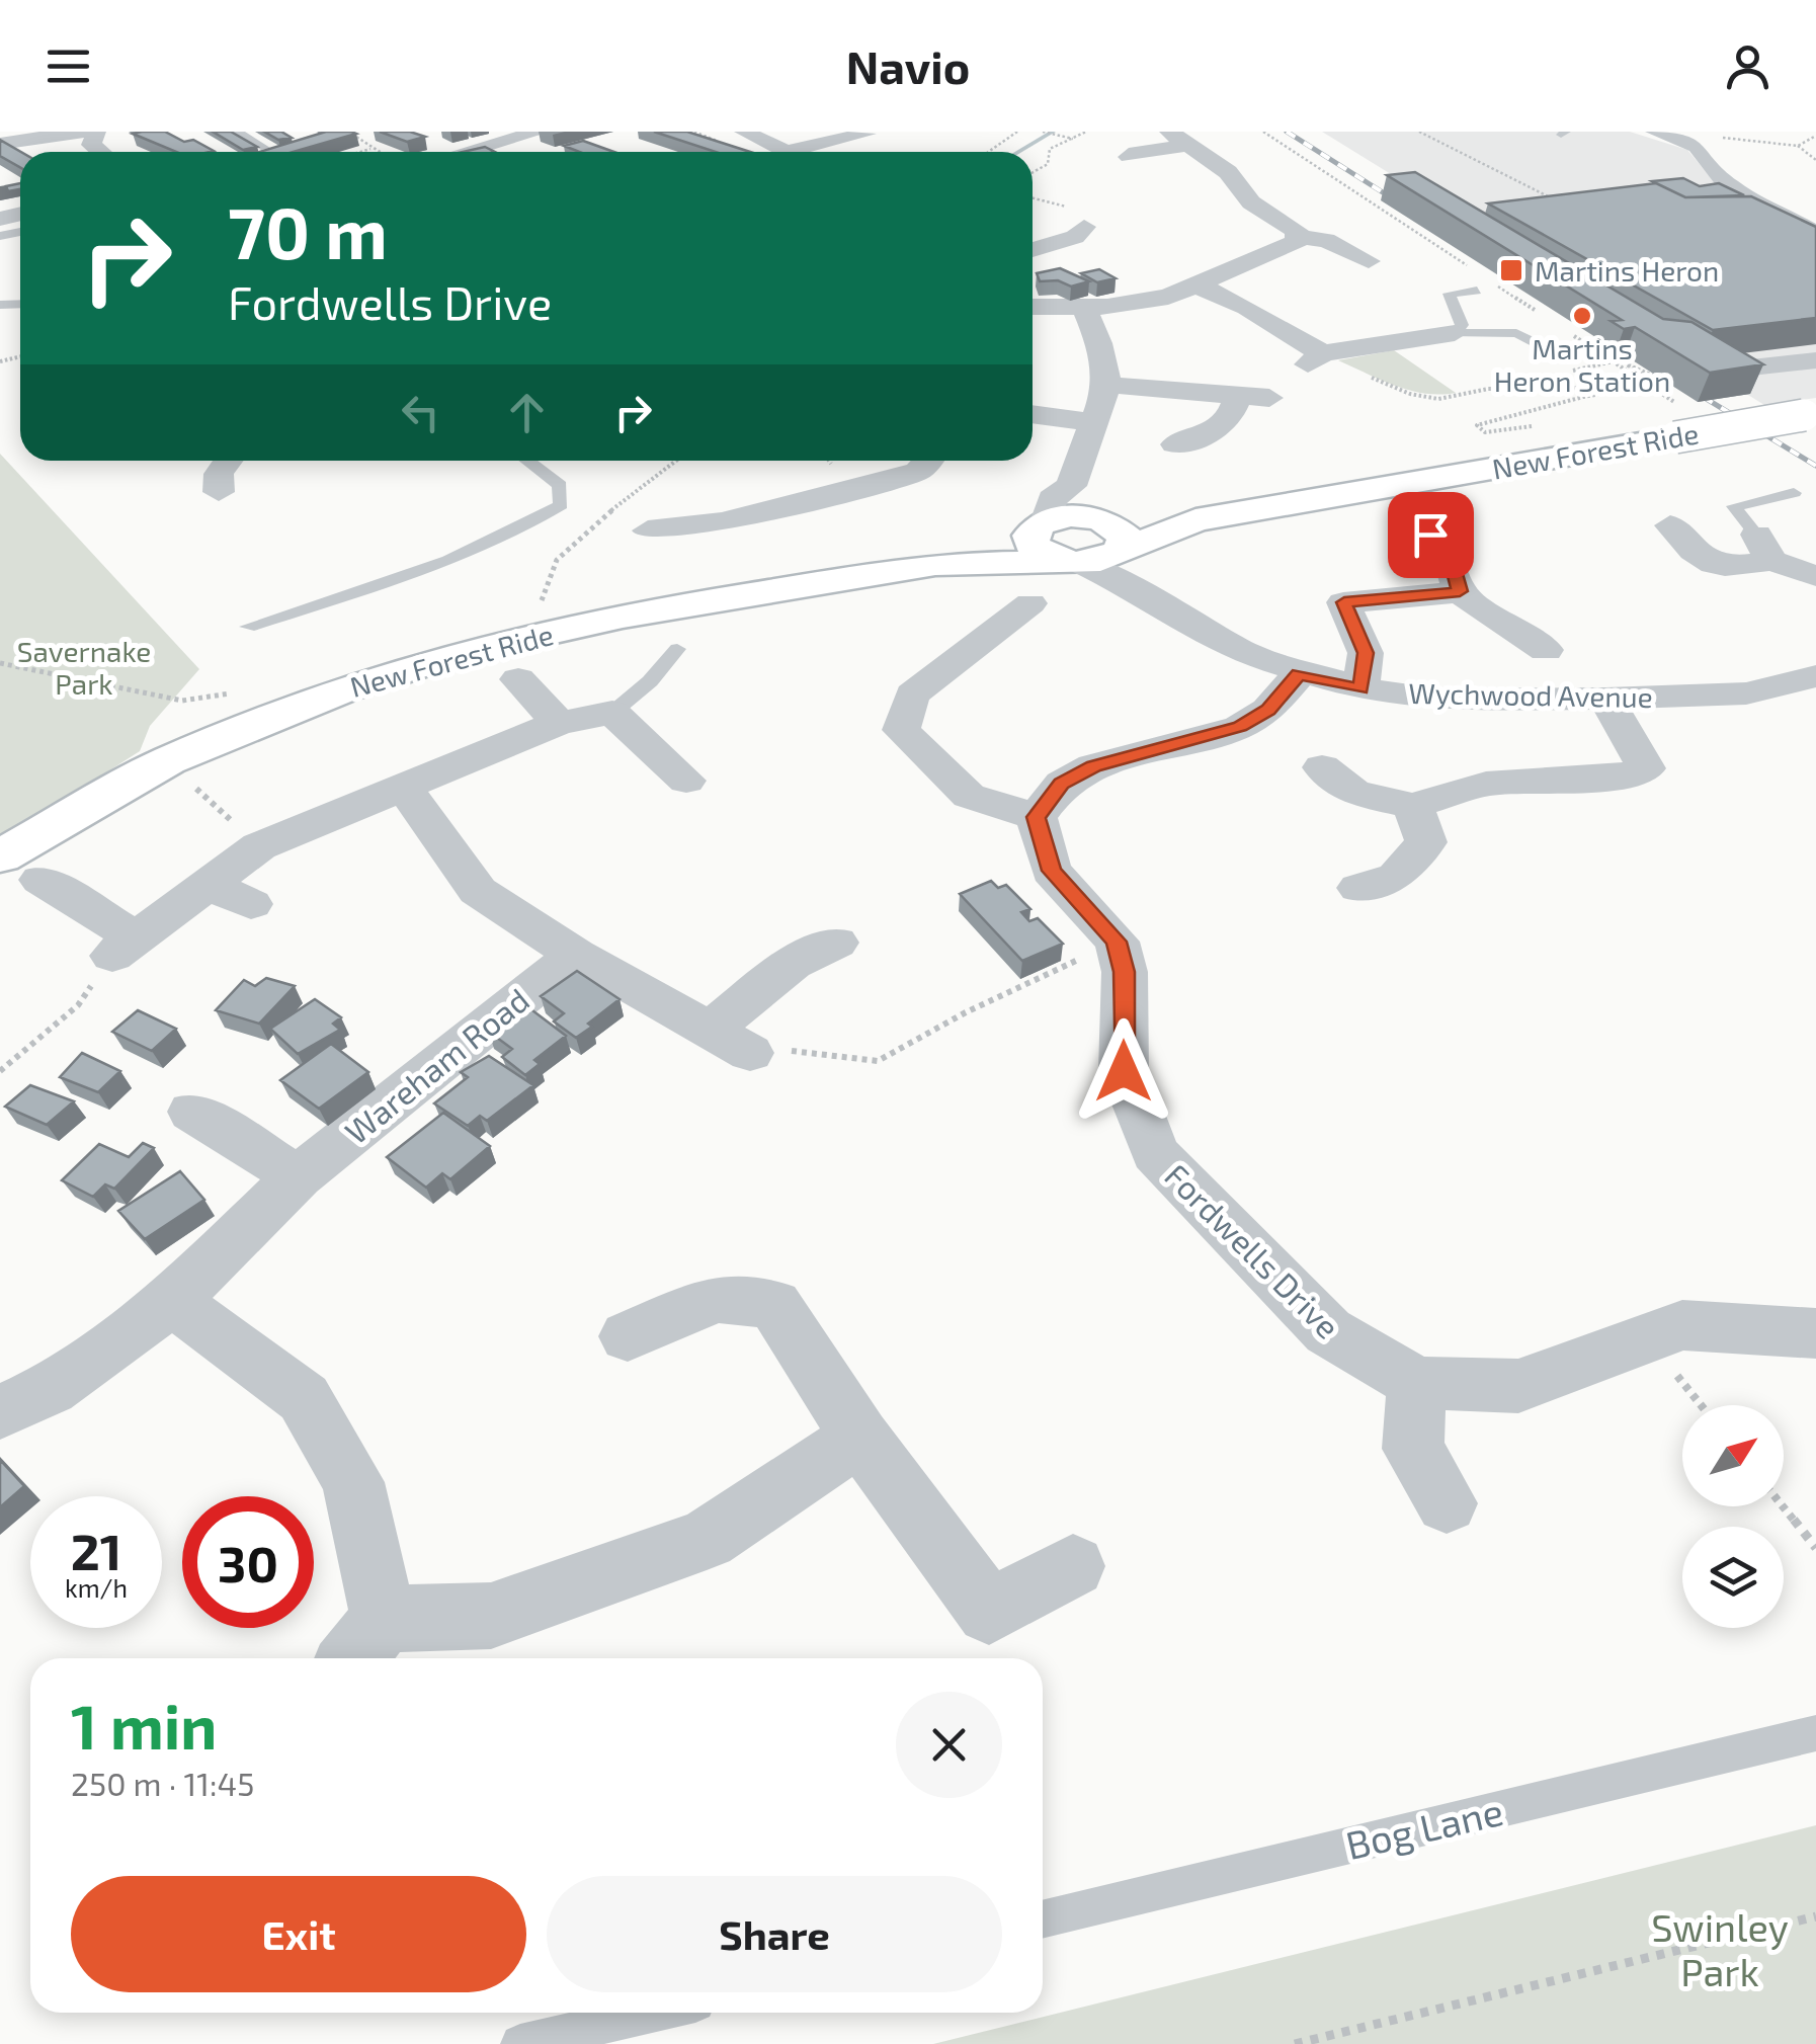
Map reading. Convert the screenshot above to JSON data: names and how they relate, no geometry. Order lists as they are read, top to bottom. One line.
{"streets":{"main road":["New Forest Ride"],"street":["Wychwood Avenue","Wareham Road","Fordwells Drive"],"lane":["Bog Lane"]},"crossings":[["New Forest Ride","Wychwood Avenue"]],"parks":["Savernake Park","Swinley Park"],"places":{"transit":["Martins Heron"],"other":["Martins Heron Station"]},"north":"top right","page":{"header":"Navio","turn":["70 m","Fordwells Drive"],"speed":"21 km/h","limit":"30","heading":["1 min","250 m · 11:45"],"buttons":["Exit","Share"]}}
